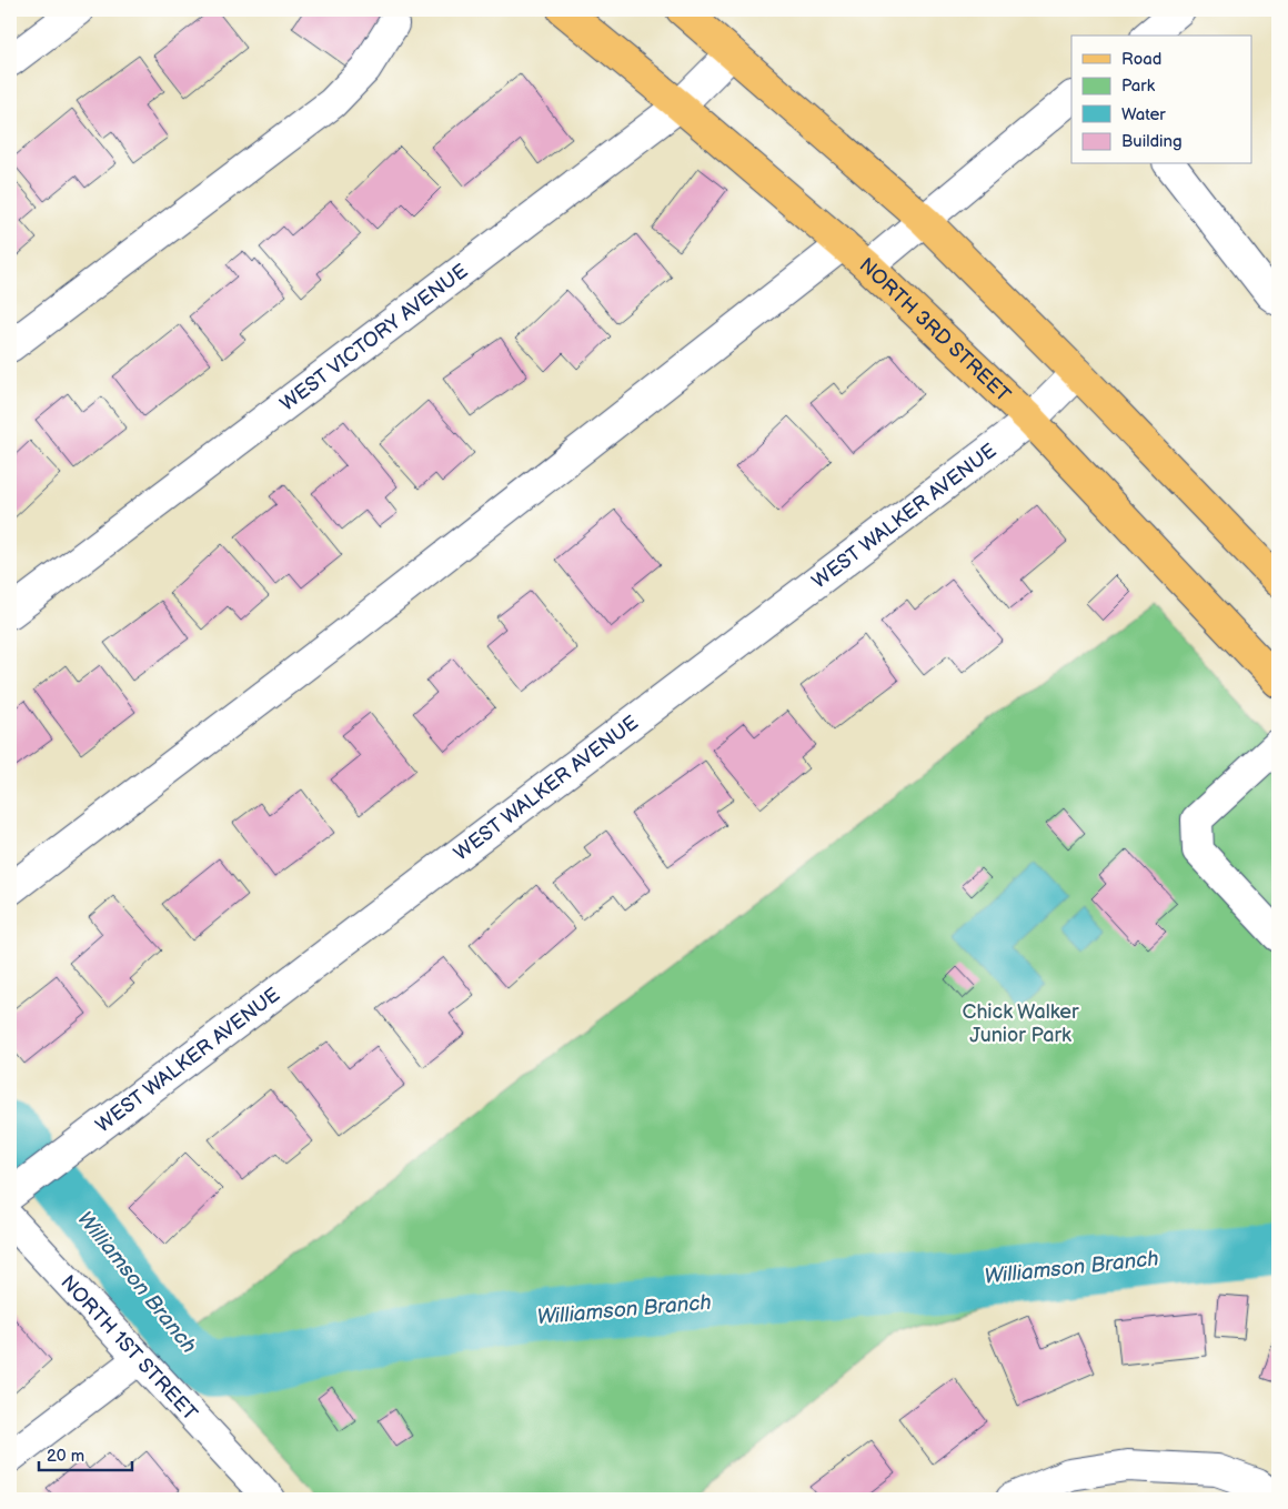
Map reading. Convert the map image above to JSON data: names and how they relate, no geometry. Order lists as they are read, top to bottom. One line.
{"streets":{"main road":["NORTH 3RD STREET"],"street":["WEST VICTORY AVENUE","WEST WALKER AVENUE","NORTH 1ST STREET"]},"crossings":[["NORTH 3RD STREET","WEST VICTORY AVENUE"],["NORTH 3RD STREET","WEST WALKER AVENUE"]],"water":["Williamson Branch"],"parks":["Chick Walker Junior Park"],"legend":["Road","Park","Water","Building"],"scale_bar":"20 m"}
